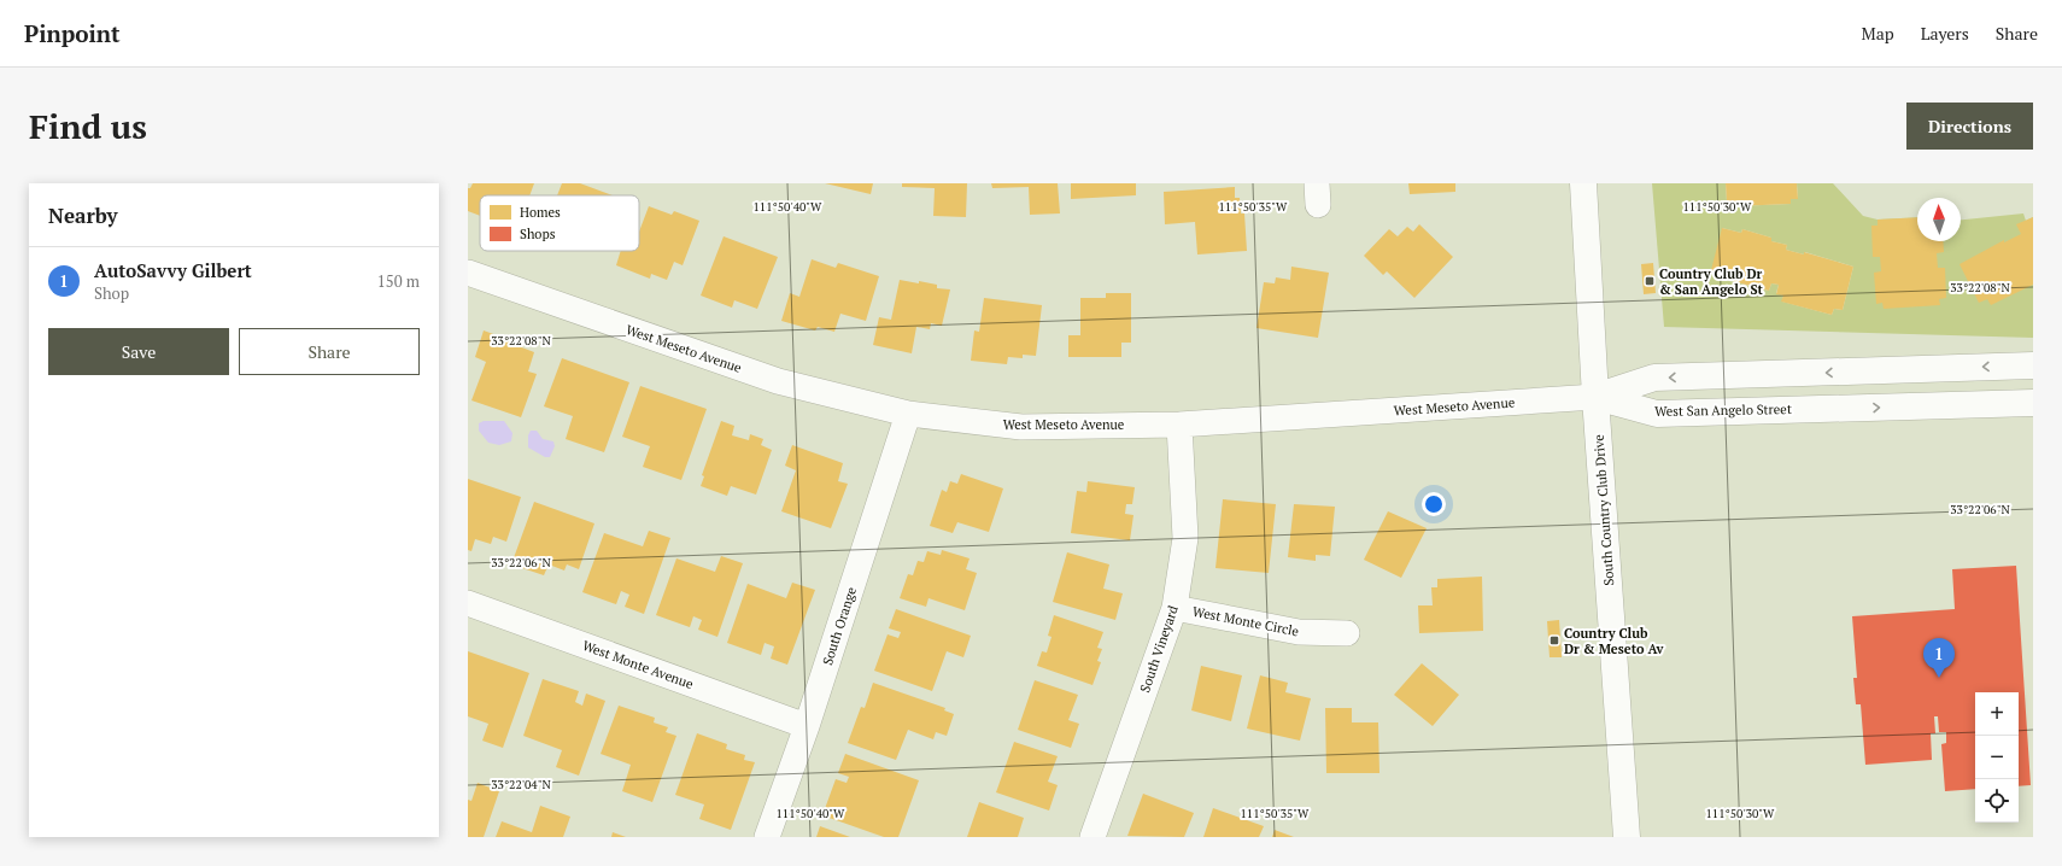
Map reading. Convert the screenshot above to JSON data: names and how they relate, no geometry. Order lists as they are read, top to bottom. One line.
{"streets":{"street":["West Meseto Avenue","West San Angelo Street","South Country Club Drive","West Monte Circle","South Orange","South Vineyard","West Monte Avenue"]},"crossings":[["West Meseto Avenue","West San Angelo Street"],["West Meseto Avenue","South Country Club Drive"],["West Meseto Avenue","South Orange"],["West Meseto Avenue","South Vineyard"],["West San Angelo Street","South Country Club Drive"],["West Monte Circle","South Vineyard"],["South Orange","West Monte Avenue"]],"places":{"transit":["Country Club Dr & San Angelo St","Country Club Dr & Meseto Av"]},"legend":["Homes","Shops"],"north":"top","page":{"header":"Pinpoint","nav":["Map","Layers","Share"],"buttons":["Directions",["Save","Share"]],"title":"Find us","heading":"Nearby","list":[{"mark":"1","name":"AutoSavvy Gilbert","note":"Shop","value":"150 m"}],"pins":"1","map_buttons":["+","−"]},"coordinates":["111°50'40\"W","111°50'35\"W","111°50'30\"W","33°22'08\"N","33°22'06\"N","33°22'04\"N"]}
